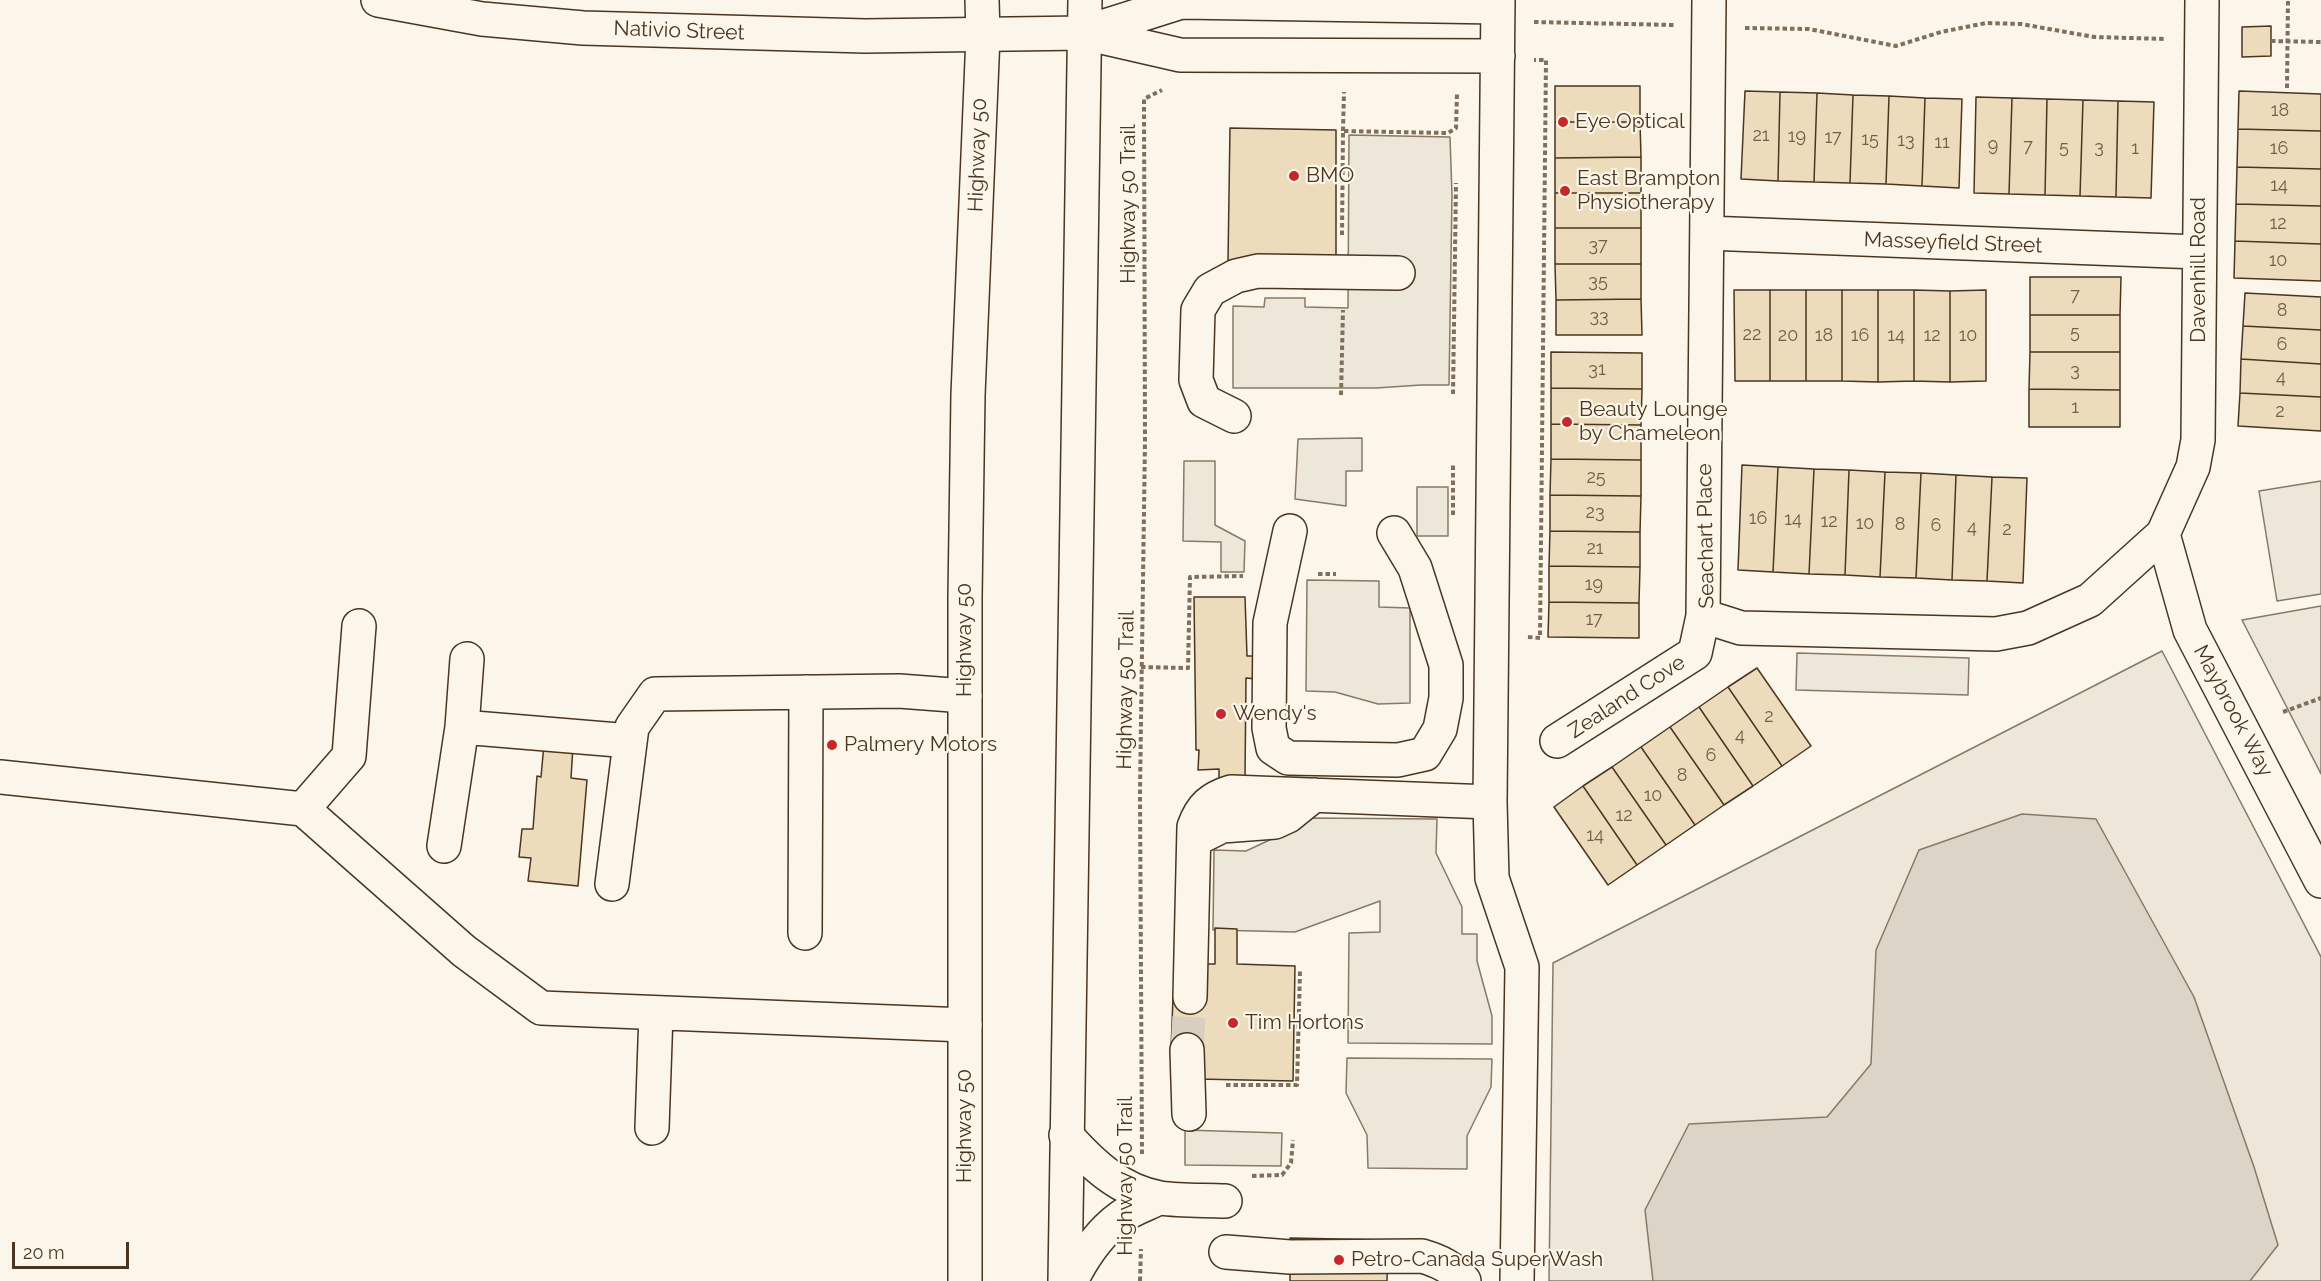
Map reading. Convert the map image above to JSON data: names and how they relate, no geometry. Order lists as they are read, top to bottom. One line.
{"streets":{"street":["Nativio Street","Highway 50","Masseyfield Street","Davenhill Road","Seachart Place","Zealand Cove","Maybrook Way"],"path":["Highway 50 Trail"]},"crossings":[["Nativio Street","Highway 50"],["Masseyfield Street","Davenhill Road"],["Masseyfield Street","Seachart Place"],["Davenhill Road","Seachart Place"],["Davenhill Road","Maybrook Way"],["Seachart Place","Zealand Cove"],["Seachart Place","Maybrook Way"]],"places":["Eye Optical","BMO","East Brampton Physiotherapy","Beauty Lounge by Chameleon","Wendy's","Palmery Motors","Tim Hortons","Petro-Canada SuperWash"],"house_numbers":["18","21","19","17","15","13","11","9","7","5","3","1","16","14","12","37","10","35","7","8","33","5","22","20","18","16","14","12","10","6","31","3","4","1","2","25","23","16","14","12","10","8","6","4","2","21","19","17","2","4","6","8","10","12","14"],"scale_bar":"20 m"}
